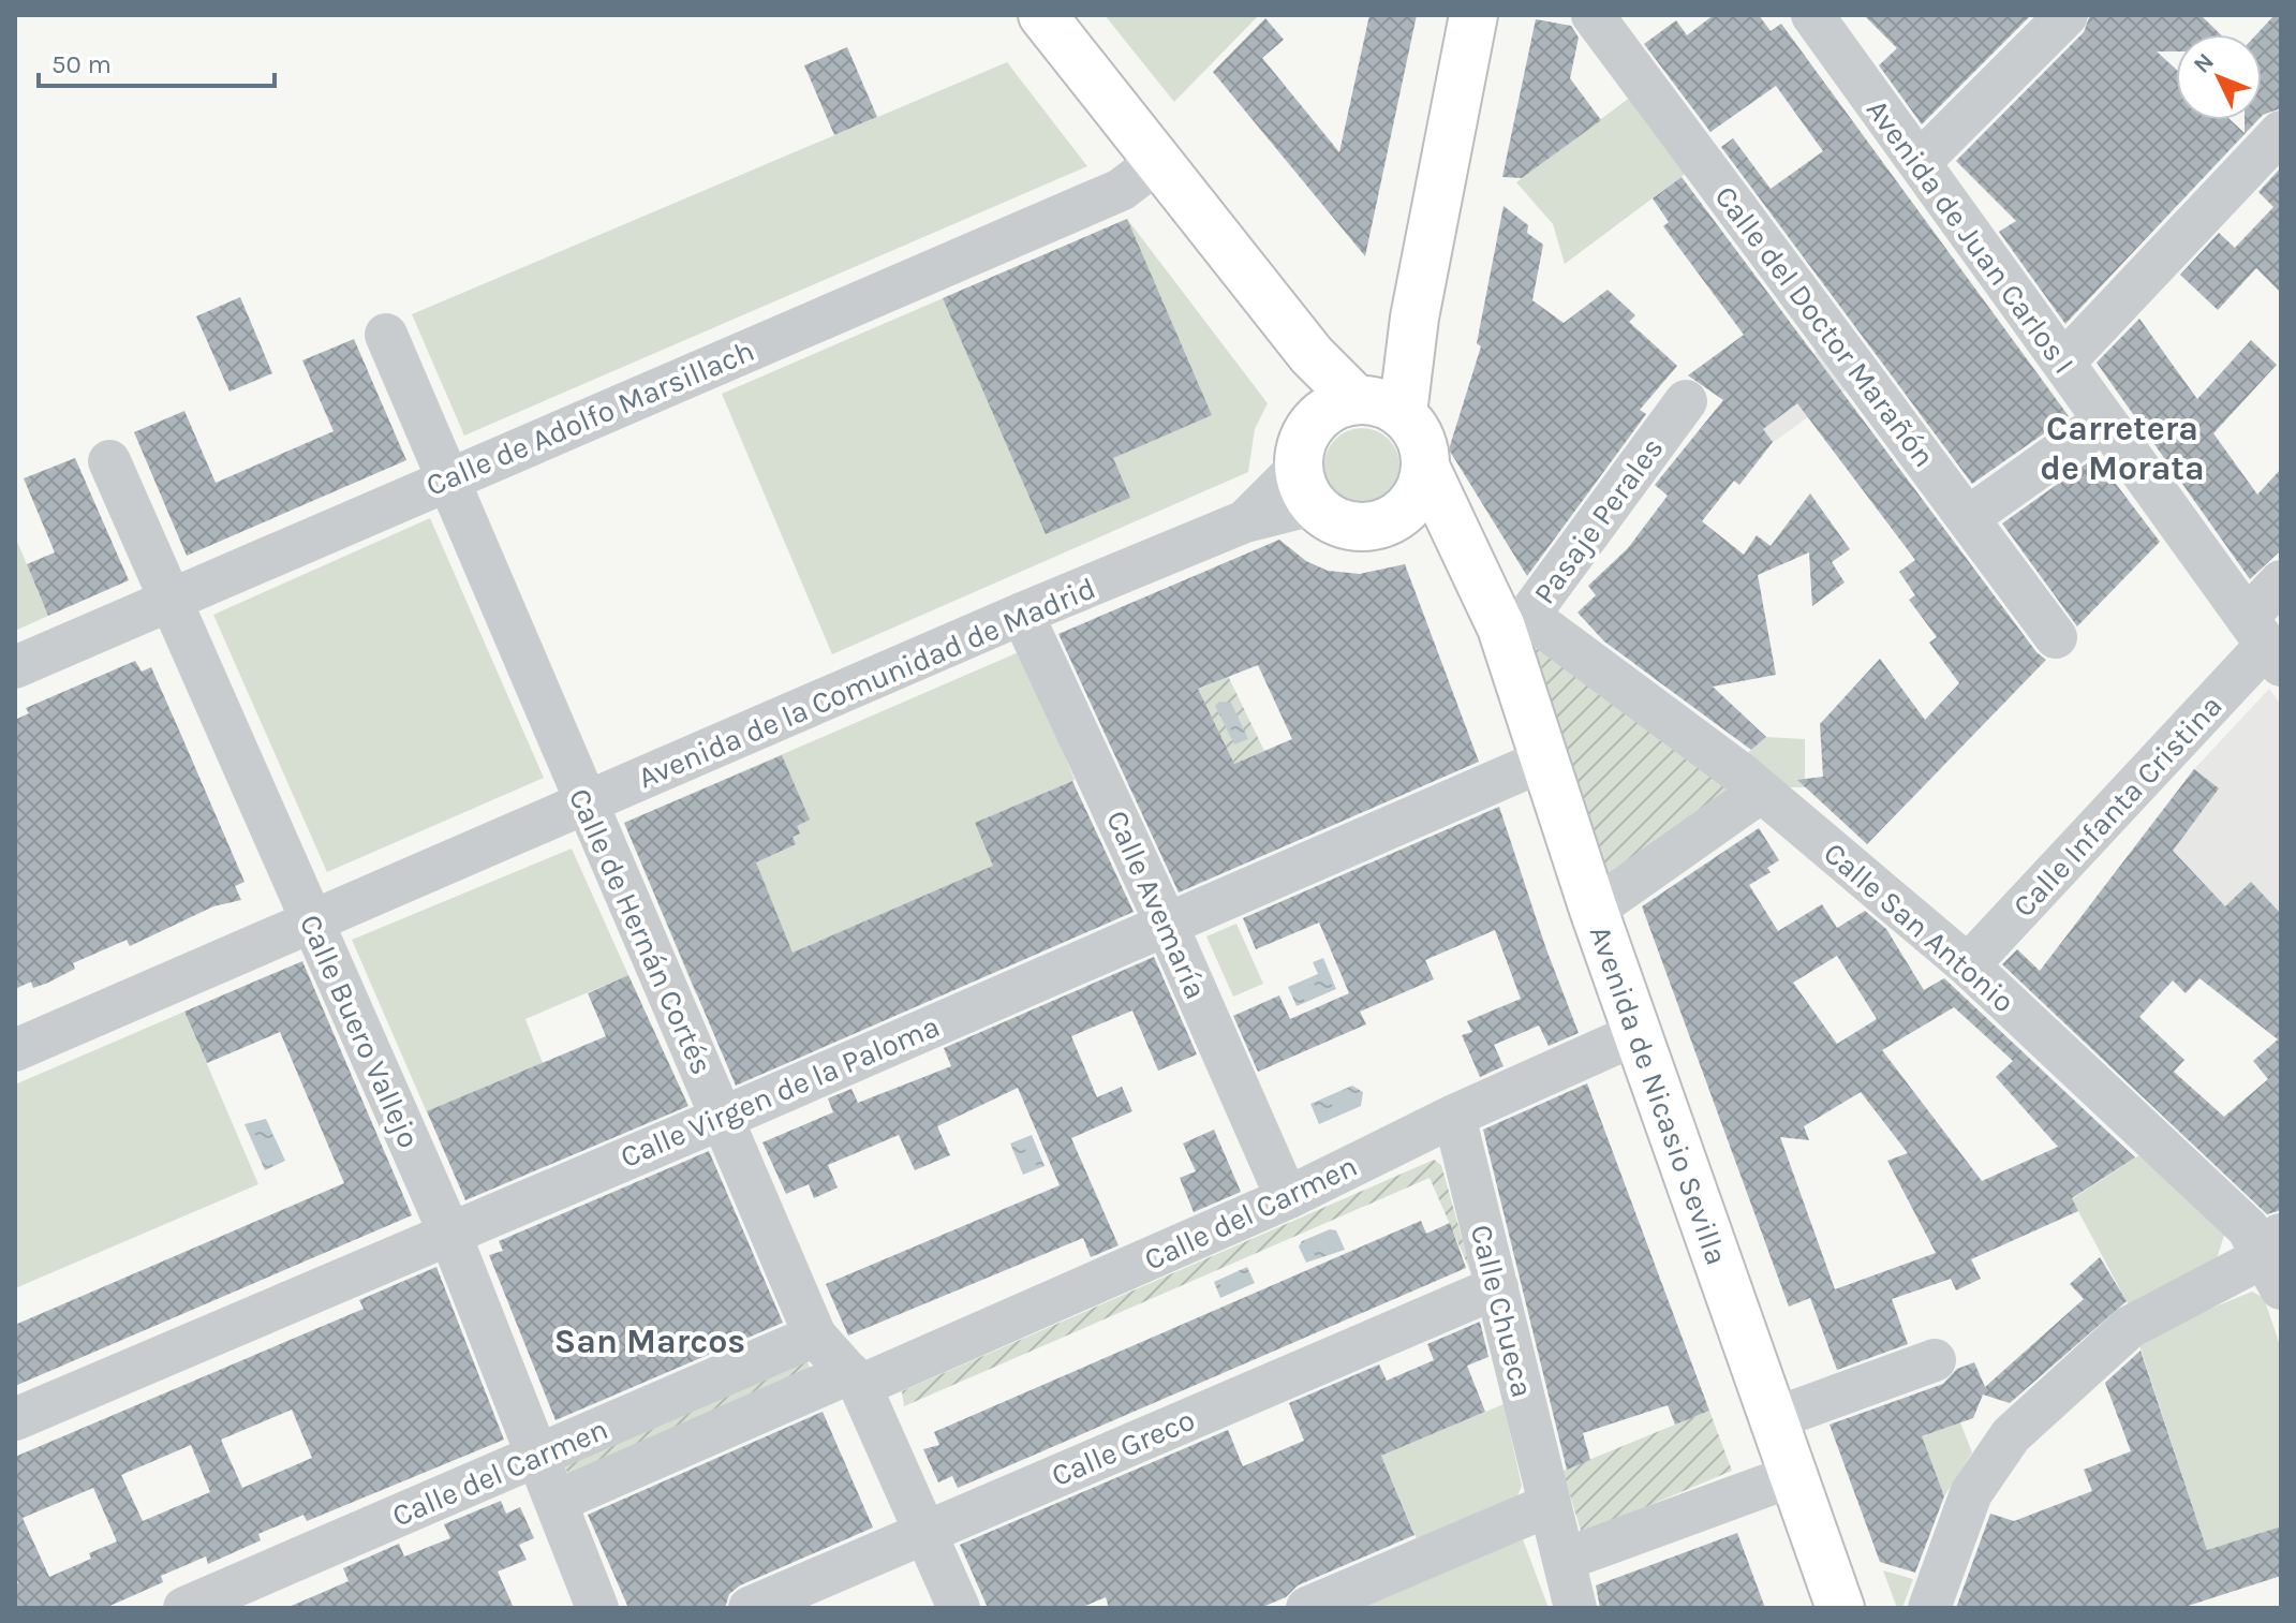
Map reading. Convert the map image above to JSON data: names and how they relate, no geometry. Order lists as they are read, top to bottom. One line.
{"streets":{"main road":["Avenida de Nicasio Sevilla"],"street":["Avenida de Juan Carlos I","Calle del Doctor Marañón","Calle de Adolfo Marsillach","Pasaje Perales","Avenida de la Comunidad de Madrid","Calle Infanta Cristina","Calle Avemaría","Calle San Antonio","Calle de Hernán Cortés","Calle Buero Vallejo","Calle Virgen de la Paloma","Calle del Carmen","Calle Chueca","Calle Greco"]},"crossings":[["Avenida de Juan Carlos I","Calle Infanta Cristina"],["Calle de Adolfo Marsillach","Calle de Hernán Cortés"],["Calle de Adolfo Marsillach","Calle Buero Vallejo"],["Pasaje Perales","Calle San Antonio"],["Pasaje Perales","Avenida de Nicasio Sevilla"],["Avenida de la Comunidad de Madrid","Calle Avemaría"],["Avenida de la Comunidad de Madrid","Calle de Hernán Cortés"],["Avenida de la Comunidad de Madrid","Calle Buero Vallejo"],["Avenida de la Comunidad de Madrid","Avenida de Nicasio Sevilla"],["Calle Infanta Cristina","Calle San Antonio"],["Calle Avemaría","Calle Virgen de la Paloma"],["Calle Avemaría","Calle del Carmen"],["Calle San Antonio","Avenida de Nicasio Sevilla"],["Calle de Hernán Cortés","Calle Virgen de la Paloma"],["Calle de Hernán Cortés","Calle del Carmen"],["Calle de Hernán Cortés","Calle Greco"],["Calle Buero Vallejo","Calle Virgen de la Paloma"],["Calle Buero Vallejo","Calle del Carmen"],["Calle Virgen de la Paloma","Avenida de Nicasio Sevilla"],["Avenida de Nicasio Sevilla","Calle del Carmen"],["Calle del Carmen","Calle Chueca"],["Calle Chueca","Calle Greco"]],"districts":["Carretera de Morata","San Marcos"],"scale_bar":"50 m","north":"top left"}
